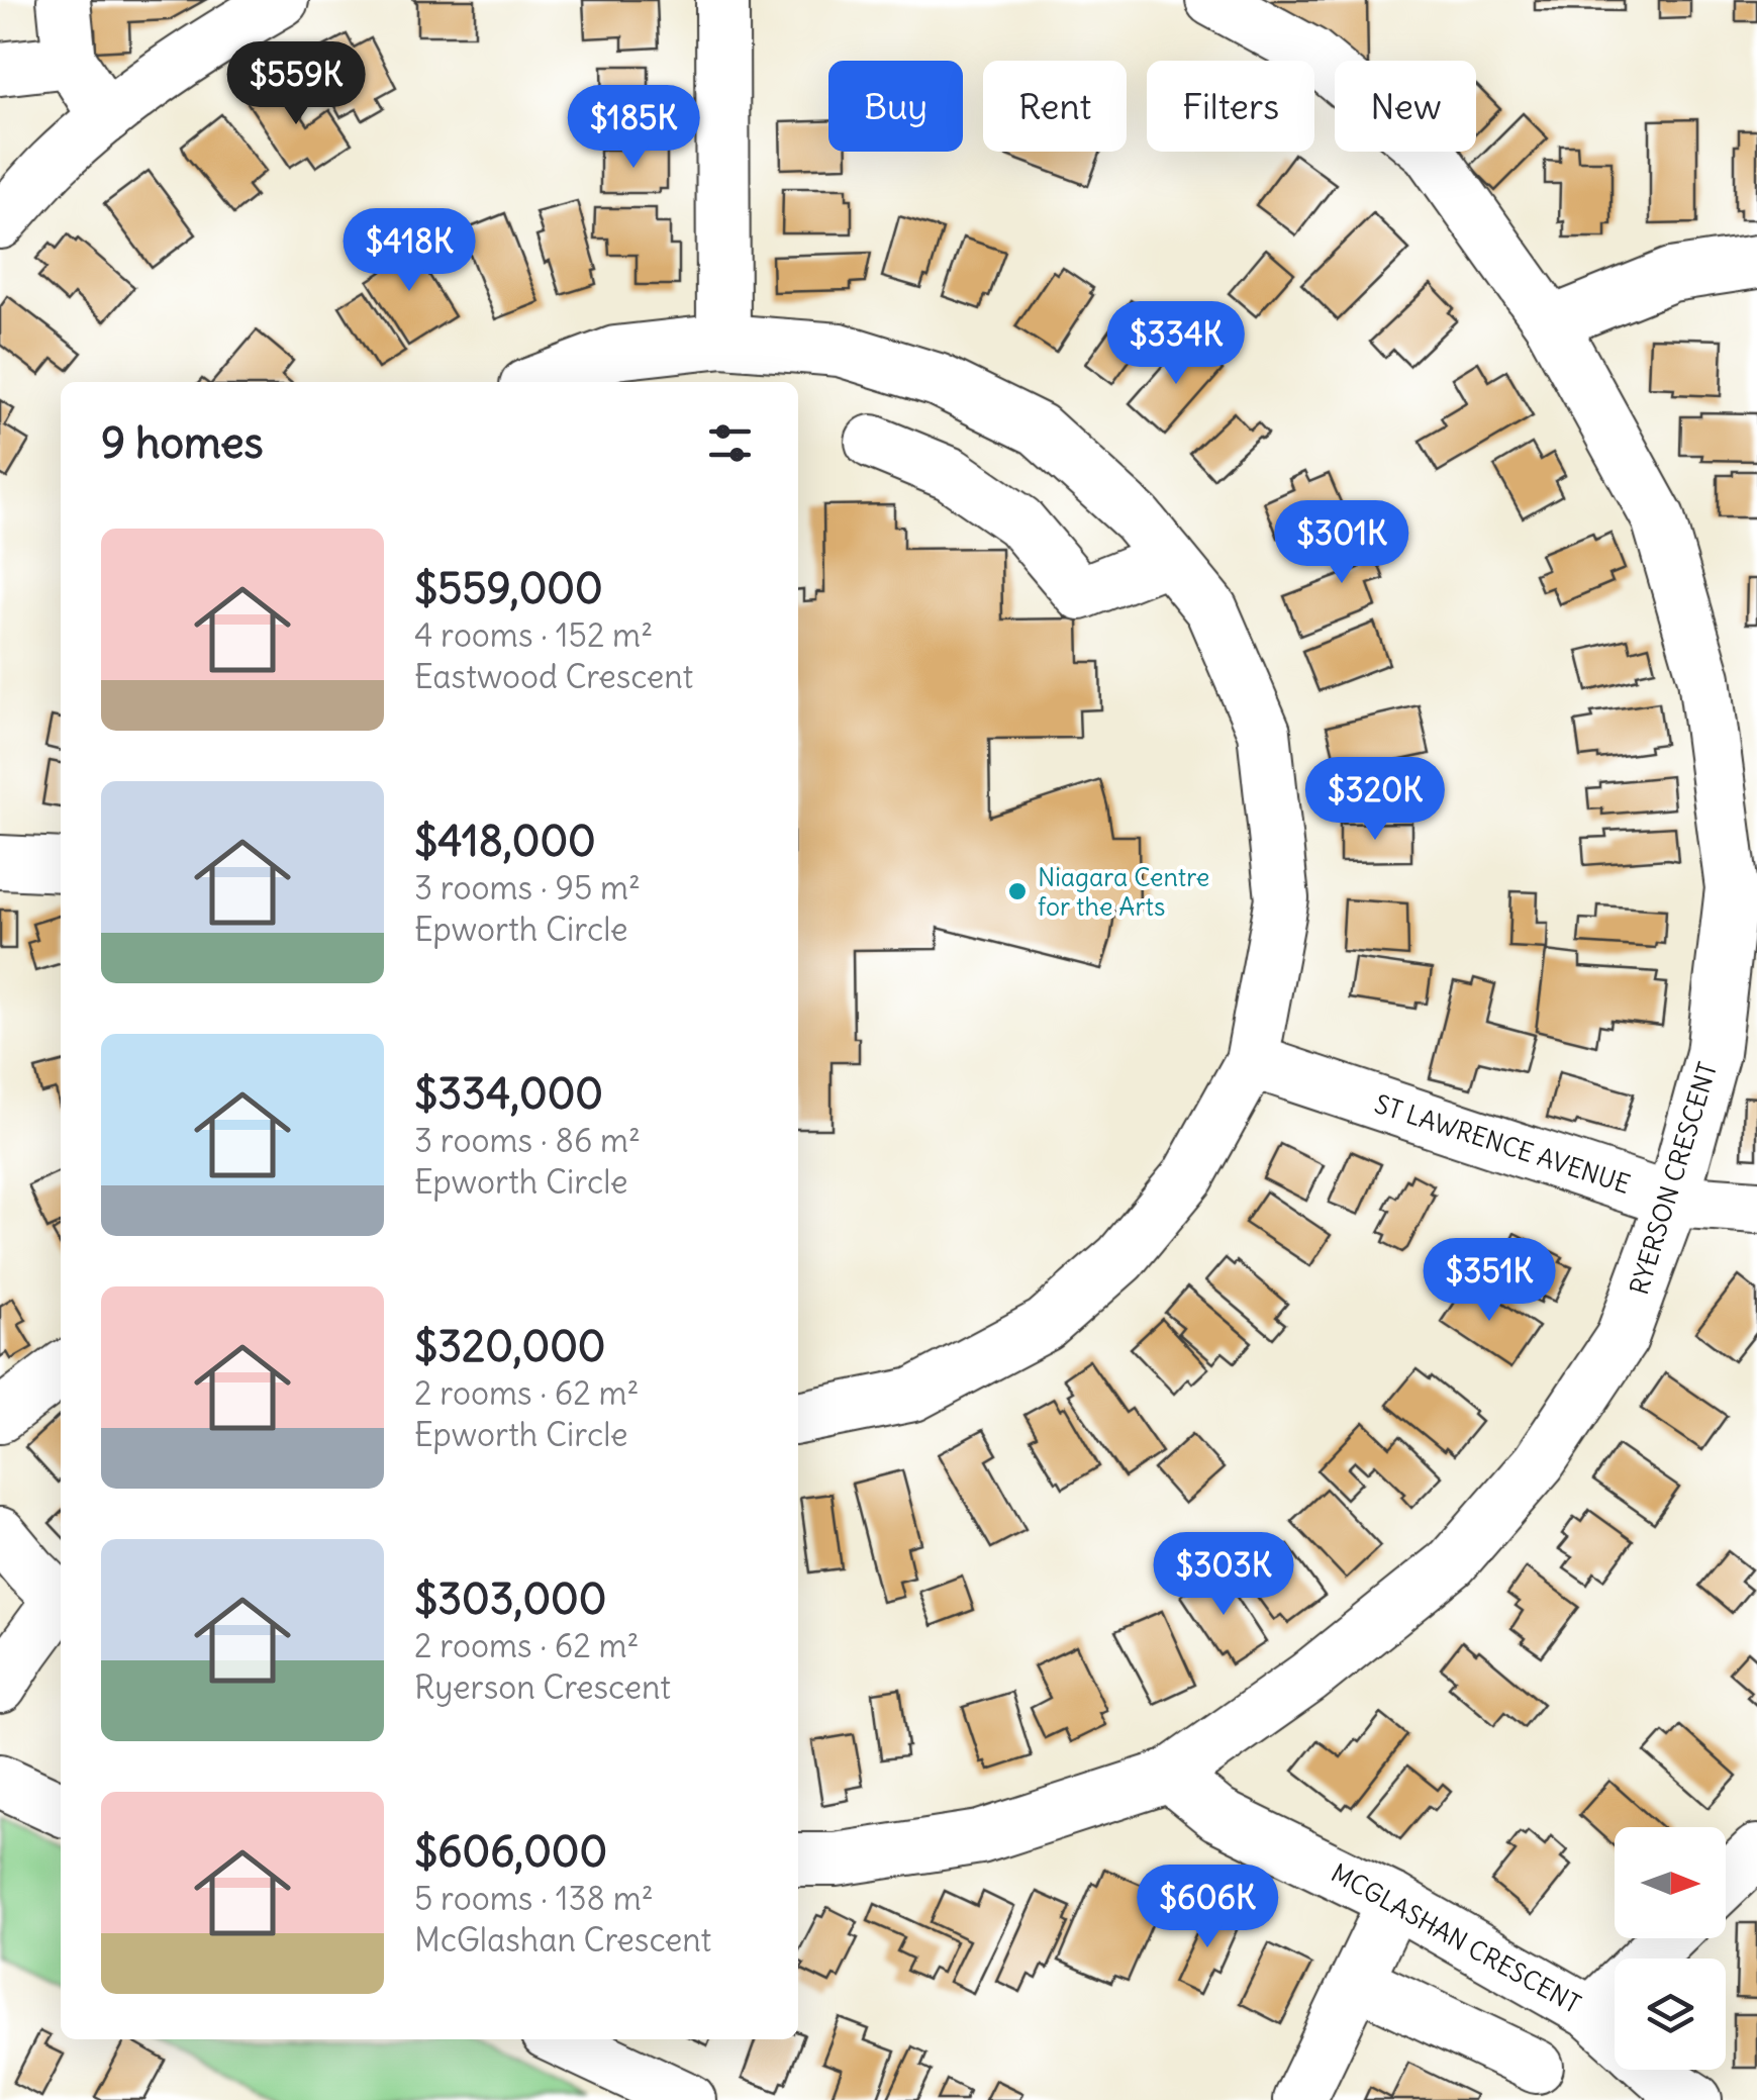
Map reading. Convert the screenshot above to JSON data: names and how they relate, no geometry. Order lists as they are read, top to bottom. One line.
{"streets":{"street":["ST LAWRENCE AVENUE","RYERSON CRESCENT","MCGLASHAN CRESCENT"]},"crossings":[["ST LAWRENCE AVENUE","RYERSON CRESCENT"],["RYERSON CRESCENT","MCGLASHAN CRESCENT"]],"places":["Niagara Centre for the Arts"],"north":"right","page":{"price":["$559K","$185K","$418K","$334K","$301K","$320K","$351K","$303K","$606K"],"chip":["Buy","Rent","Filters","New"],"heading":"9 homes","list":[{"name":"$559,000","note":"4 rooms · 152 m² · Eastwood Crescent"},{"name":"$418,000","note":"3 rooms · 95 m² · Epworth Circle"},{"name":"$334,000","note":"3 rooms · 86 m² · Epworth Circle"},{"name":"$320,000","note":"2 rooms · 62 m² · Epworth Circle"},{"name":"$303,000","note":"2 rooms · 62 m² · Ryerson Crescent"},{"name":"$606,000","note":"5 rooms · 138 m² · McGlashan Crescent"}]}}
